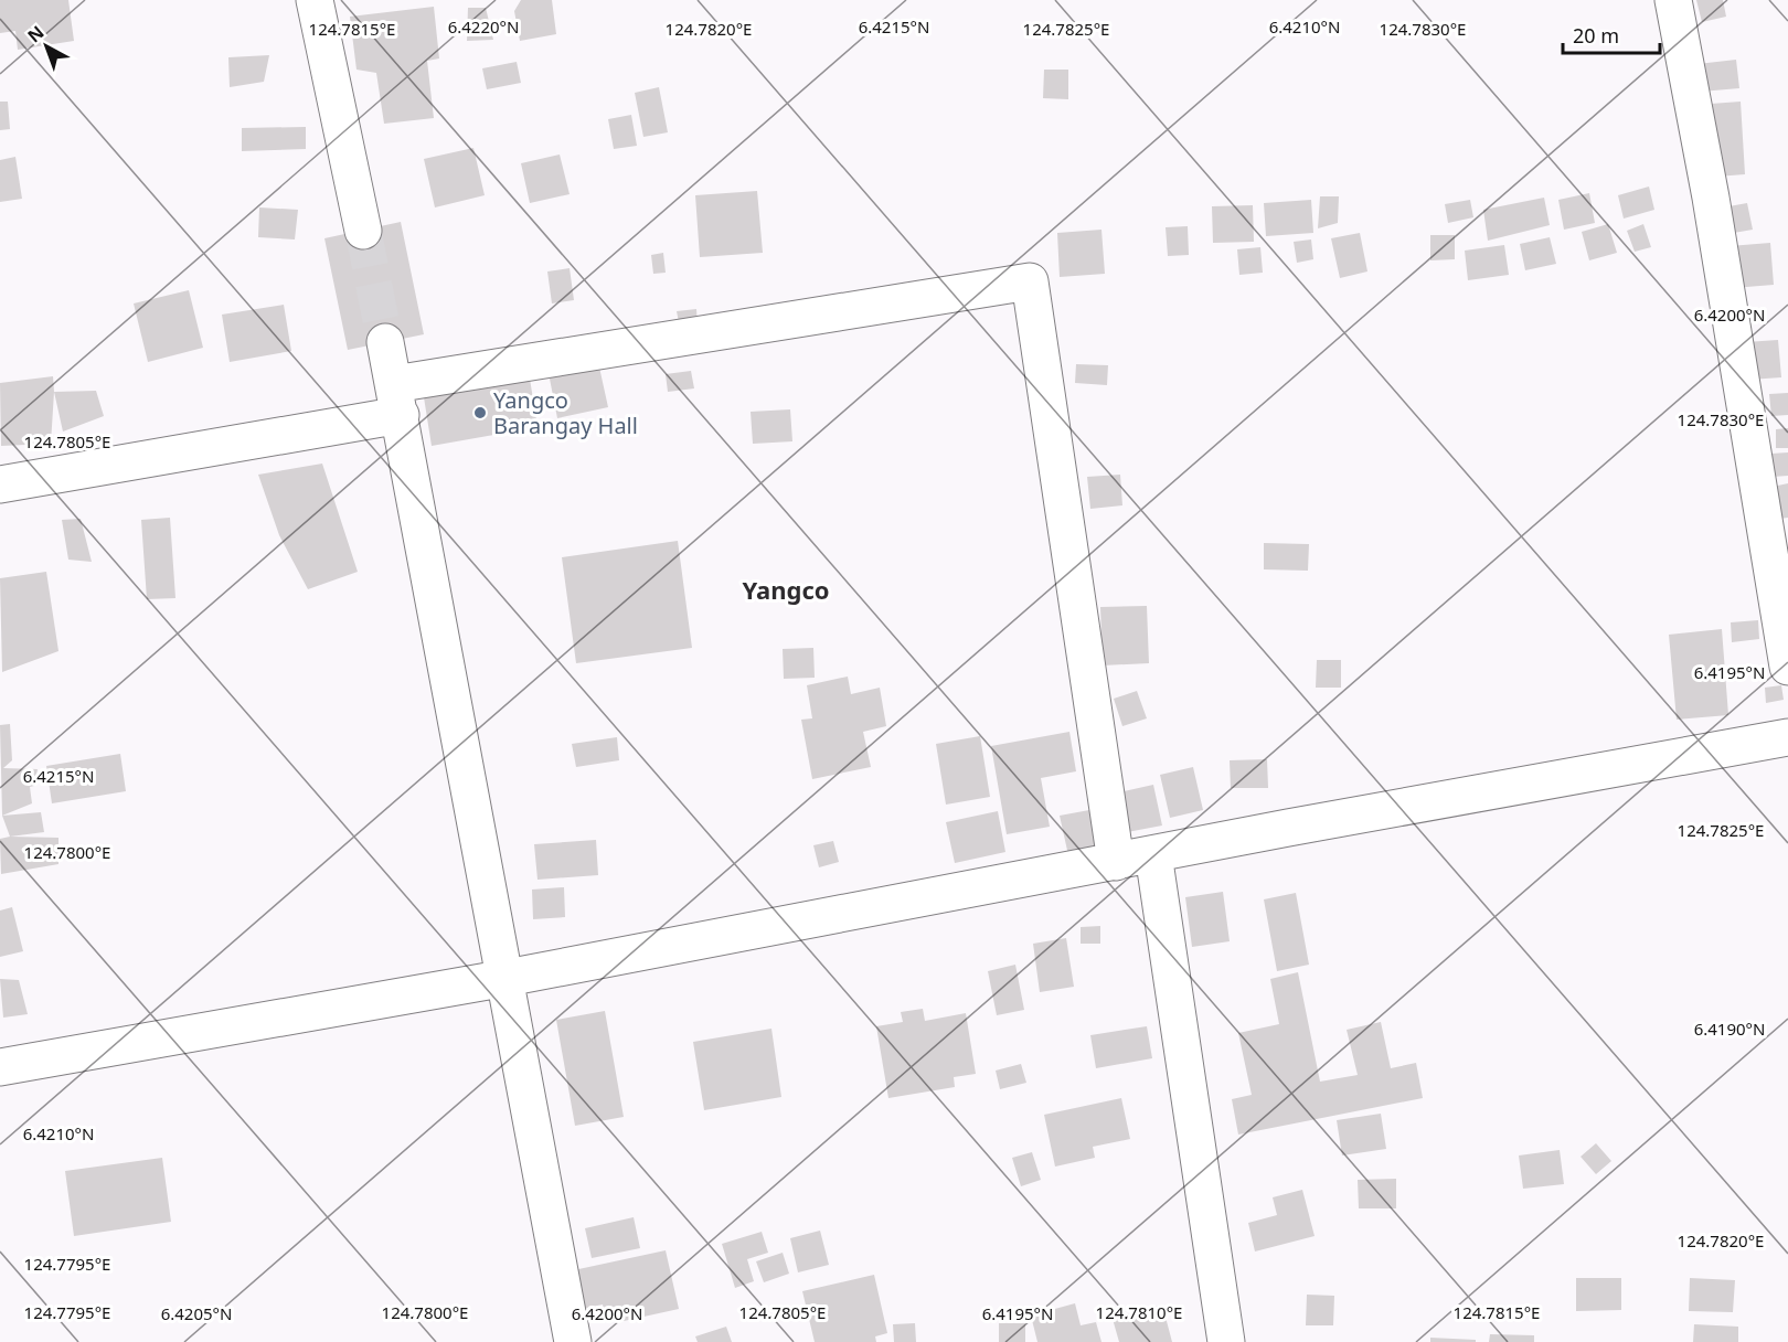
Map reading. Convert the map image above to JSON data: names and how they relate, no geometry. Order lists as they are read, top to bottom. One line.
{"districts":["Yangco"],"places":["Yangco Barangay Hall"],"scale_bar":"20 m","north":"top left","coordinates":["6.4220°N","6.4215°N","6.4210°N","124.7825°E","124.7830°E","124.7815°E","124.7820°E","6.4200°N","124.7805°E","6.4195°N","124.7800°E","6.4190°N","124.7795°E","124.7810°E","6.4205°N"]}
